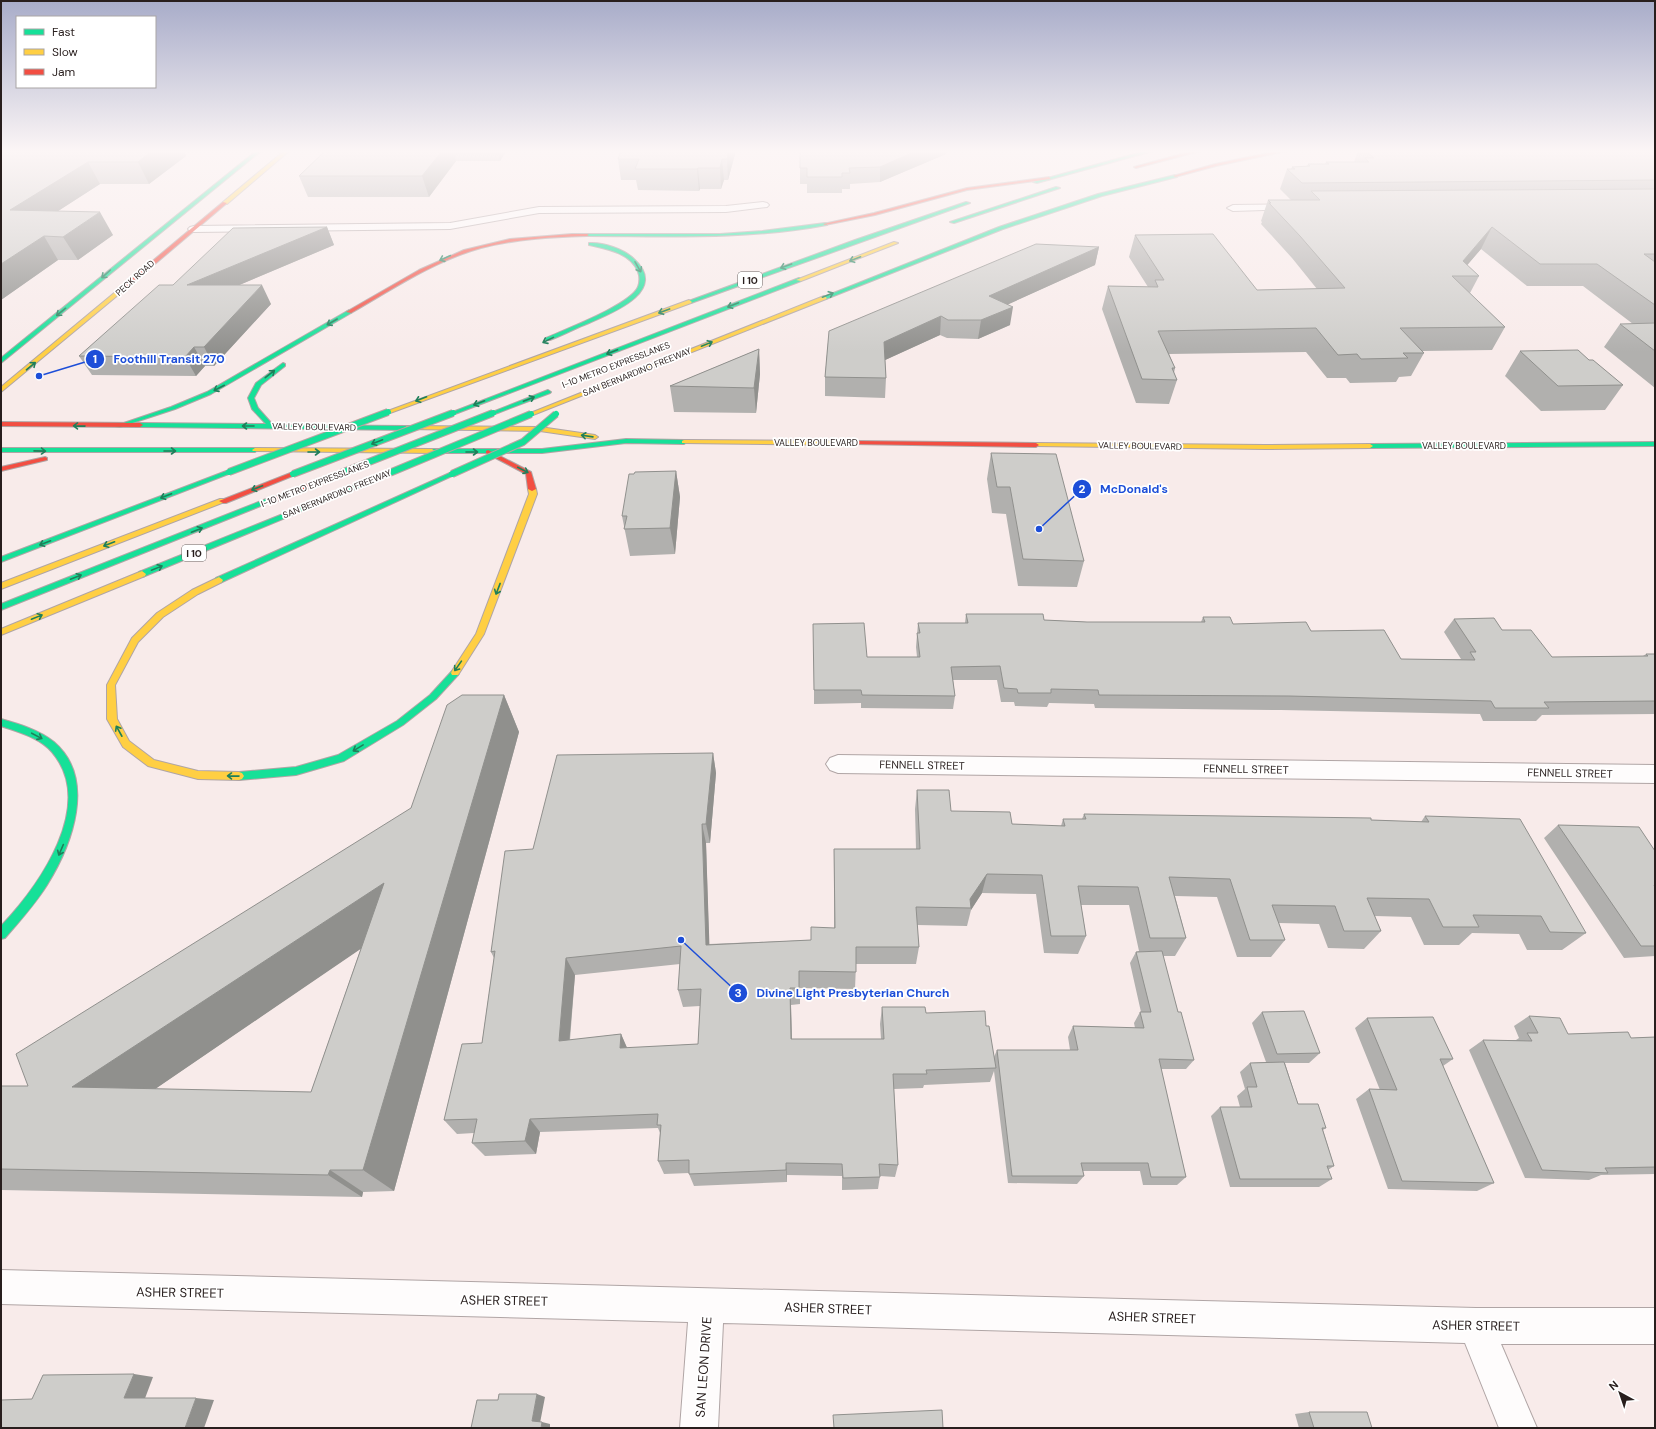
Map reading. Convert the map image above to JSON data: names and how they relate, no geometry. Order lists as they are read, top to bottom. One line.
{"streets":{"main road":["PECK ROAD","I 10","I-10 METRO EXPRESSLANES","SAN BERNARDINO FREEWAY","VALLEY BOULEVARD"],"street":["FENNELL STREET","ASHER STREET","SAN LEON DRIVE"]},"crossings":[["ASHER STREET","SAN LEON DRIVE"]],"places":["Foothill Transit 270","McDonald's","Divine Light Presbyterian Church"],"legend":["Fast","Slow","Jam"],"north":"top left"}
